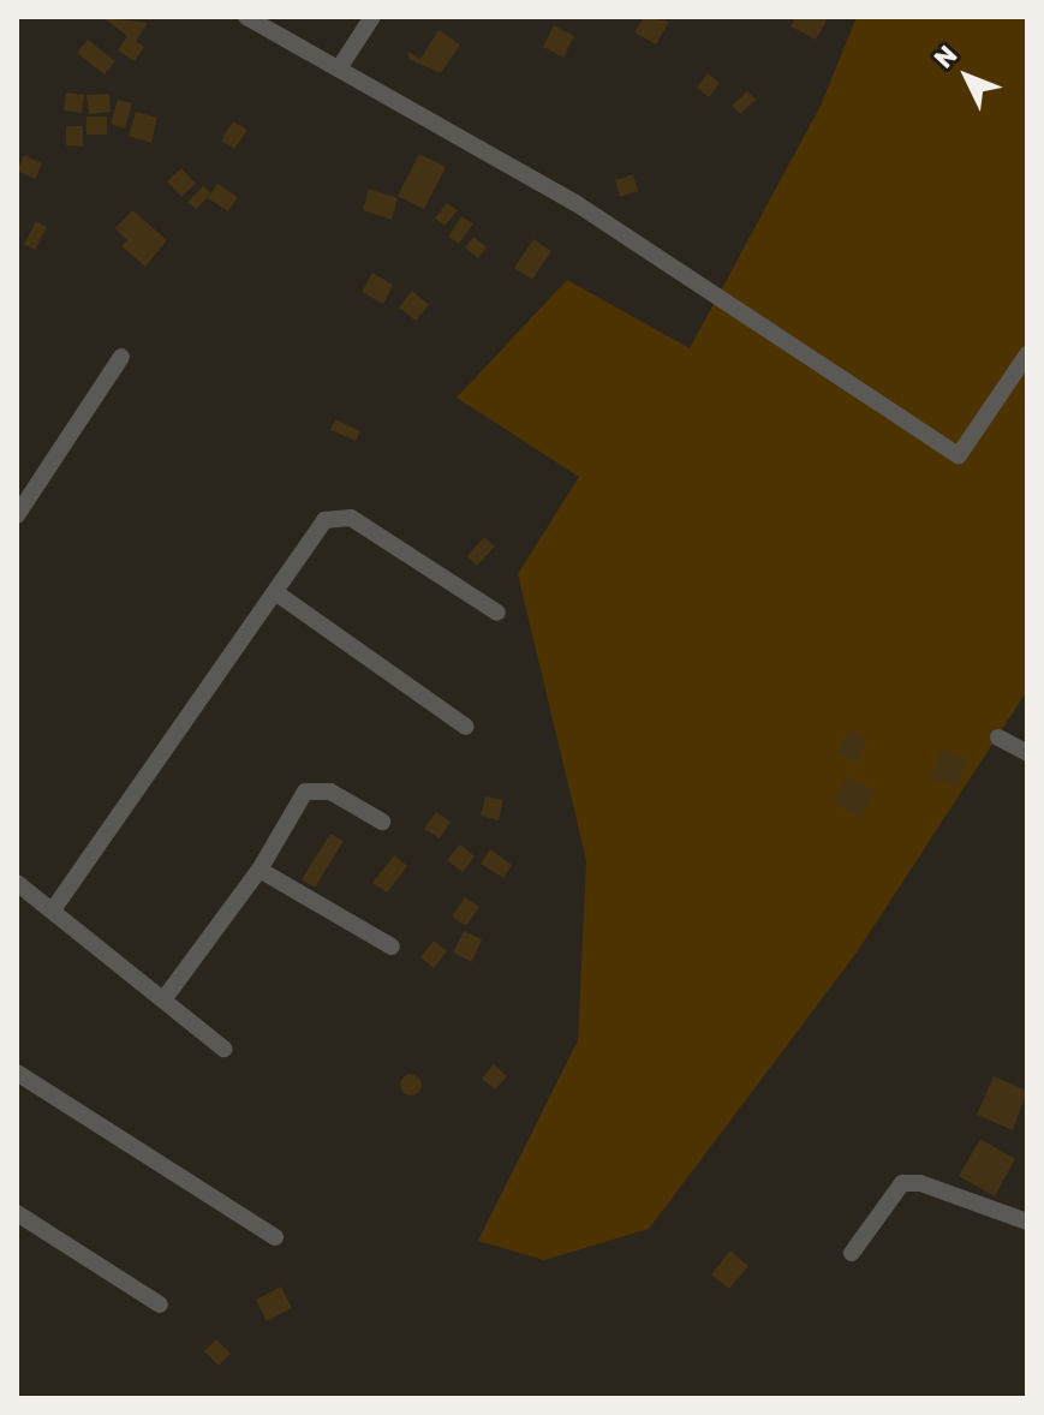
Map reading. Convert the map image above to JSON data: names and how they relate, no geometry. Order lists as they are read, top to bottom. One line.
{"north":"top left"}
